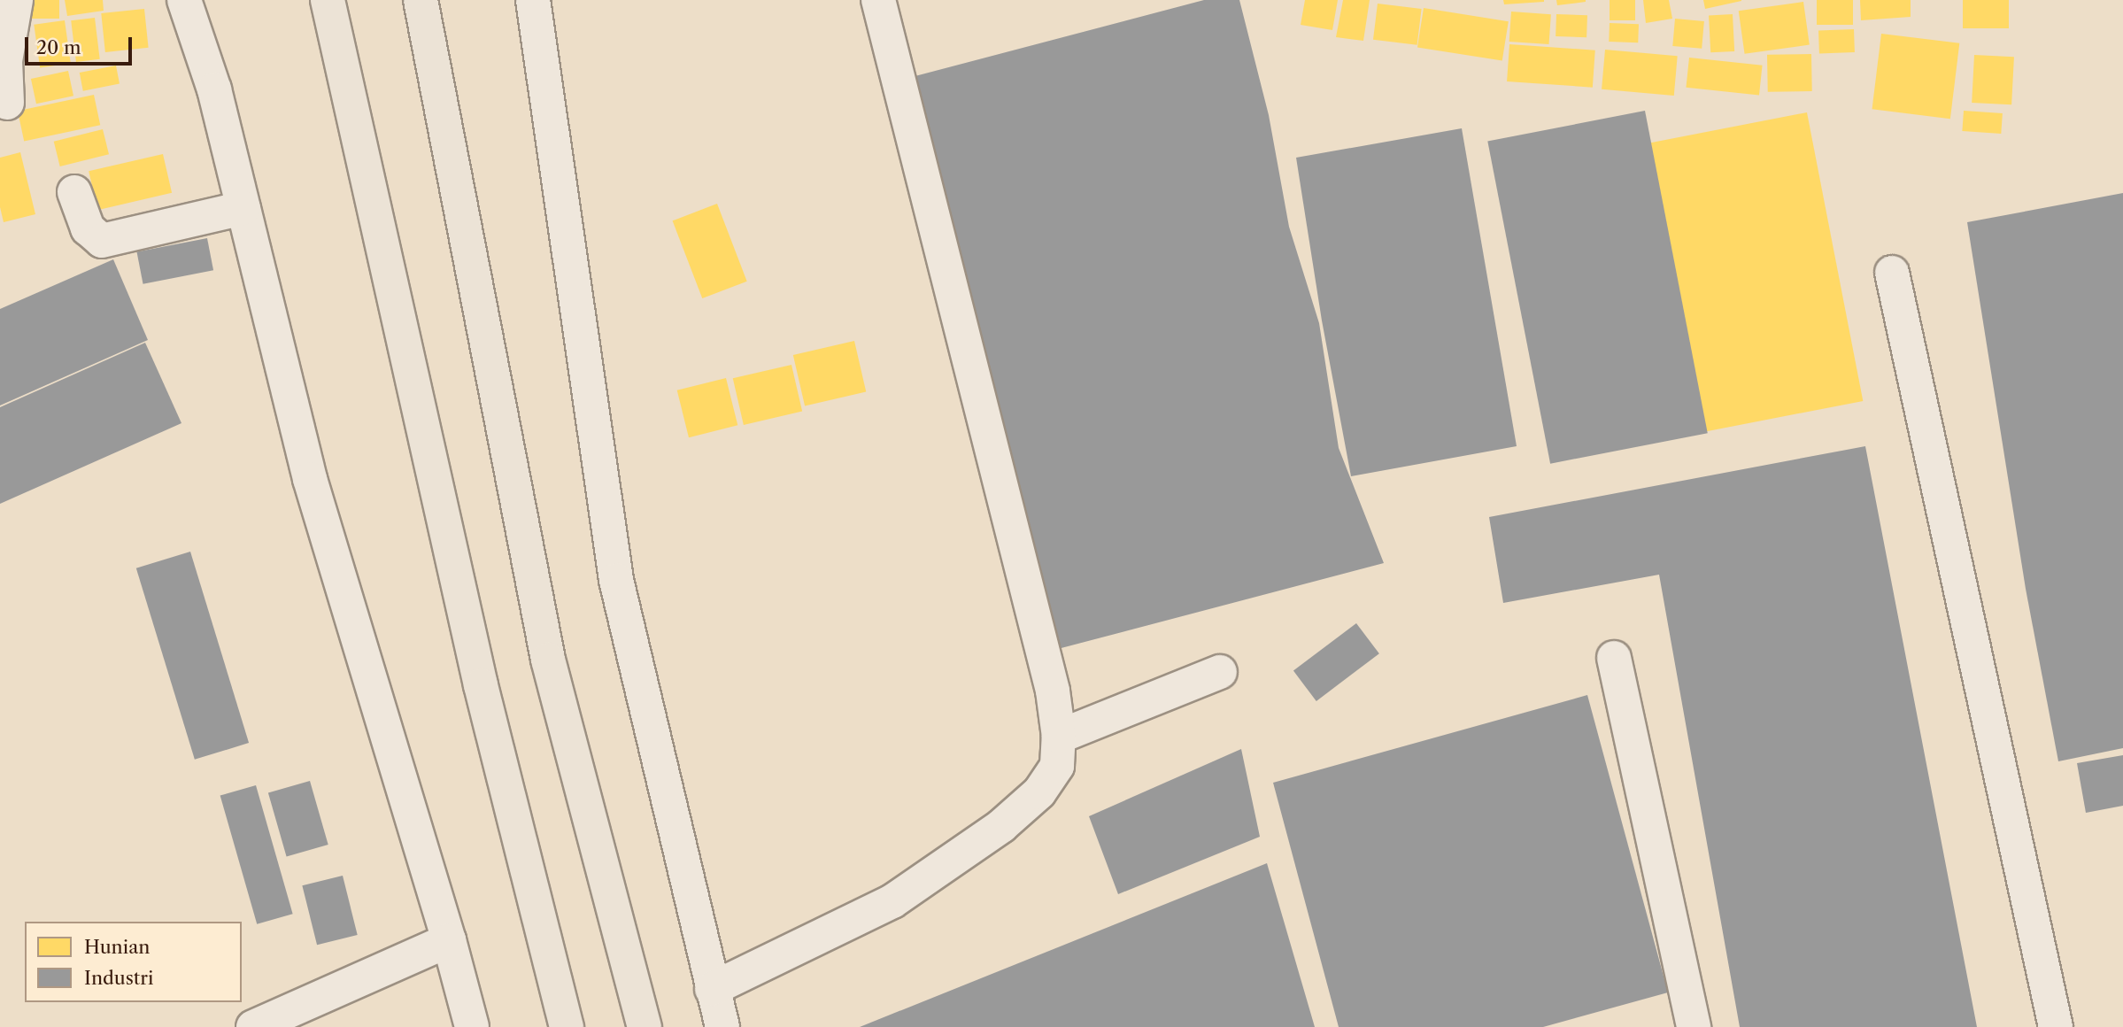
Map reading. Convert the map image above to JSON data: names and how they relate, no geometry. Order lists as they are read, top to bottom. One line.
{"legend":["Hunian","Industri"],"scale_bar":"20 m"}
